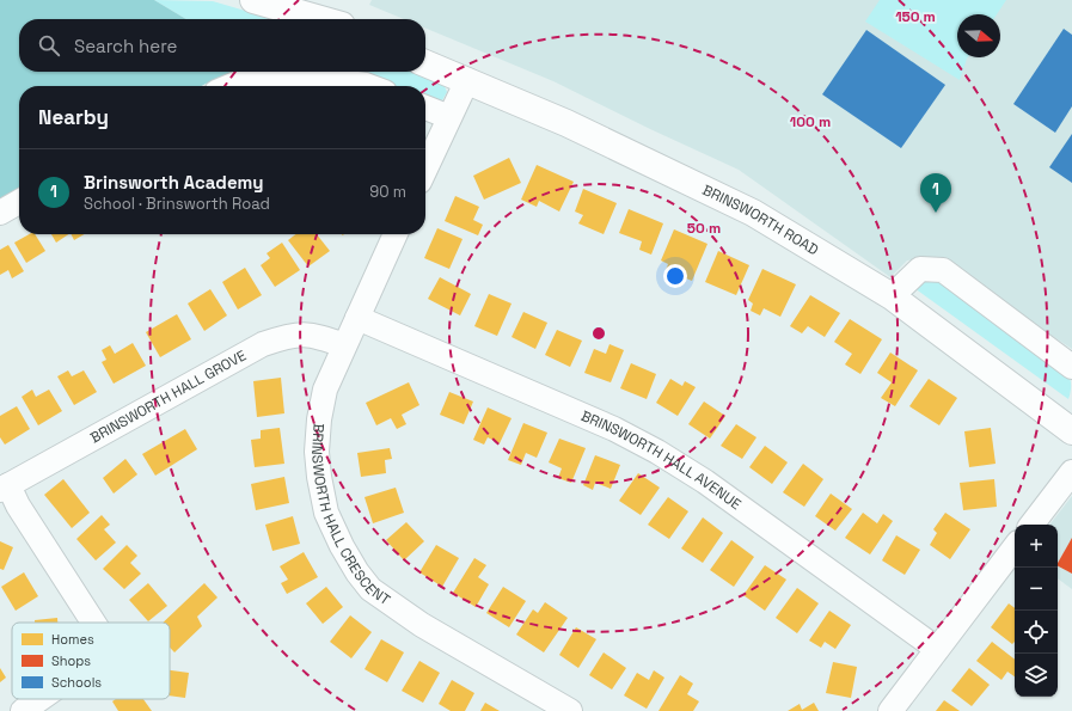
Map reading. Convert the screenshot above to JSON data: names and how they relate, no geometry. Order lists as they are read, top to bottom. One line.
{"streets":{"main road":["BRINSWORTH ROAD"],"street":["BRINSWORTH HALL GROVE","BRINSWORTH HALL AVENUE","BRINSWORTH HALL CRESCENT"]},"crossings":[["BRINSWORTH HALL GROVE","BRINSWORTH HALL CRESCENT"],["BRINSWORTH HALL AVENUE","BRINSWORTH HALL CRESCENT"]],"legend":["Homes","Shops","Schools"],"north":"right","page":{"search":"Search here","heading":"Nearby","list":[{"mark":"1","name":"Brinsworth Academy","note":"School · Brinsworth Road","value":"90 m"}],"pins":"1","map_buttons":["+","−"]},"rings":["150 m","100 m","50 m"]}
